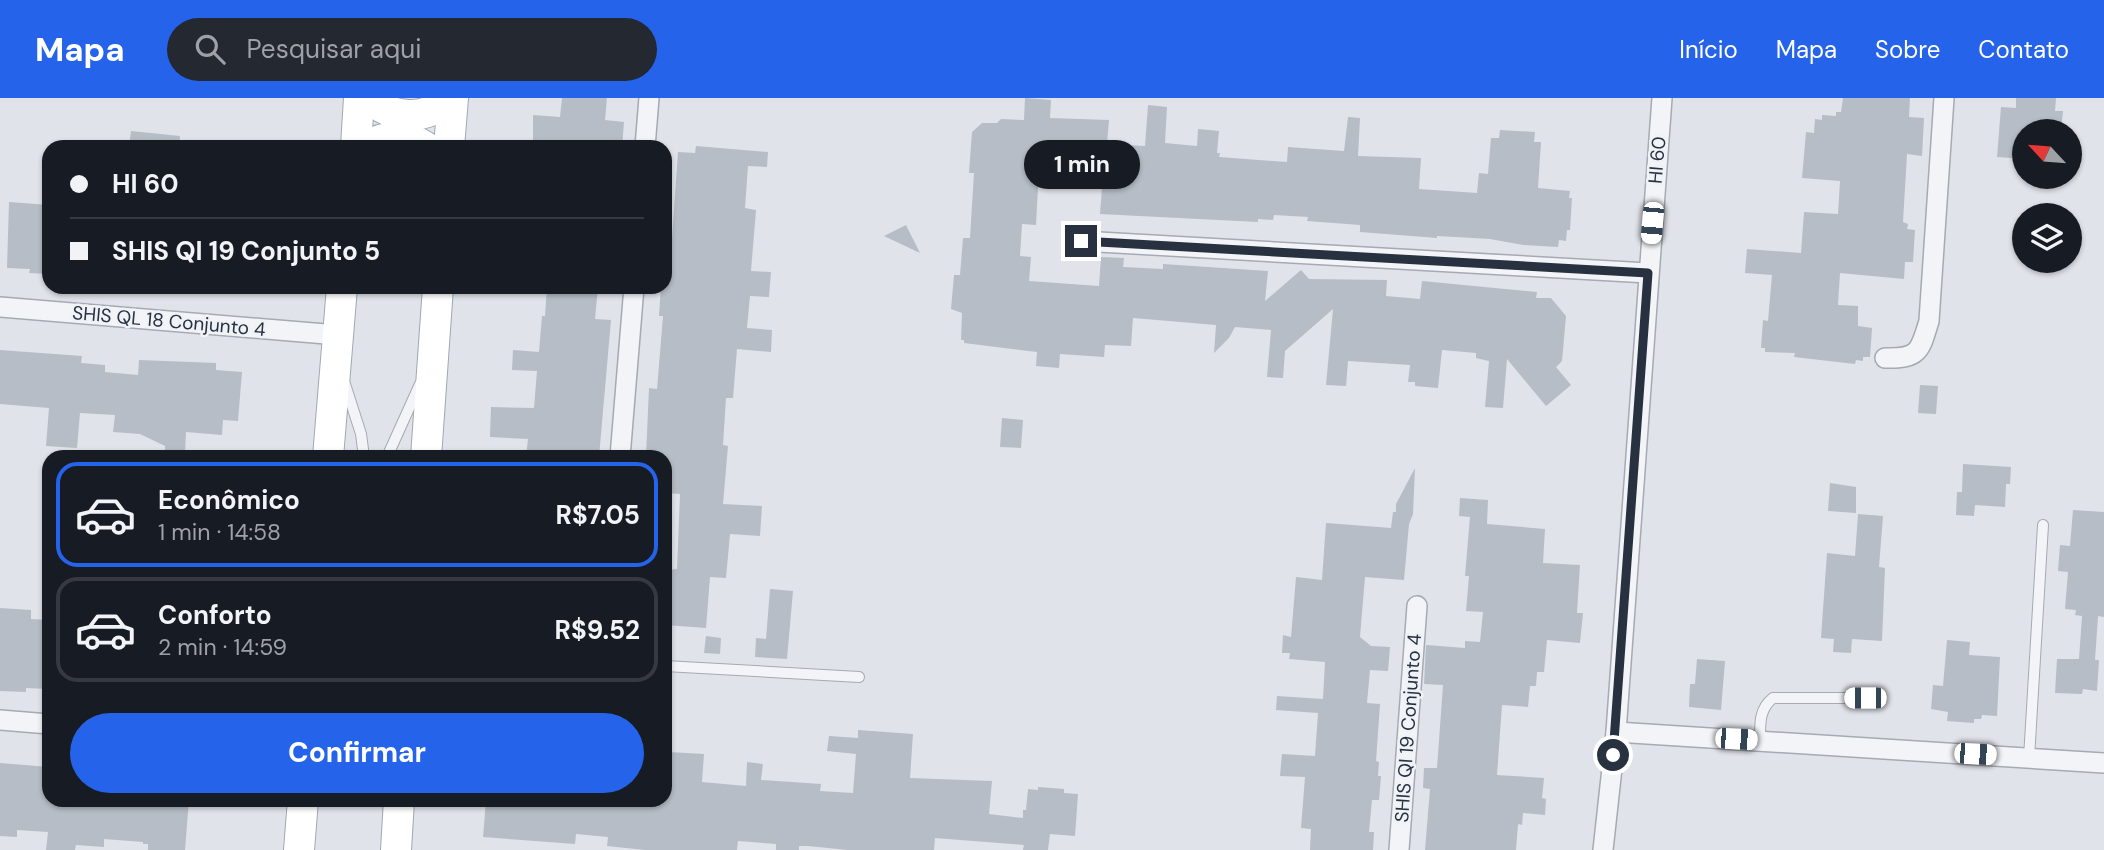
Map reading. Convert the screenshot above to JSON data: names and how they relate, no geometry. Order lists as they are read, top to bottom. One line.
{"streets":{"street":["HI 60","SHIS QL 18 Conjunto 4","SHIS QI 19 Conjunto 4"]},"north":"top left","page":{"header":"Mapa","search":"Pesquisar aqui","nav":["Início","Mapa","Sobre","Contato"],"bubble":"1 min","banner":["HI 60","SHIS QI 19 Conjunto 5"],"list":[{"name":"Econômico","note":"1 min · 14:58","value":"R$7.05"},{"name":"Conforto","note":"2 min · 14:59","value":"R$9.52"}],"buttons":"Confirmar"}}
